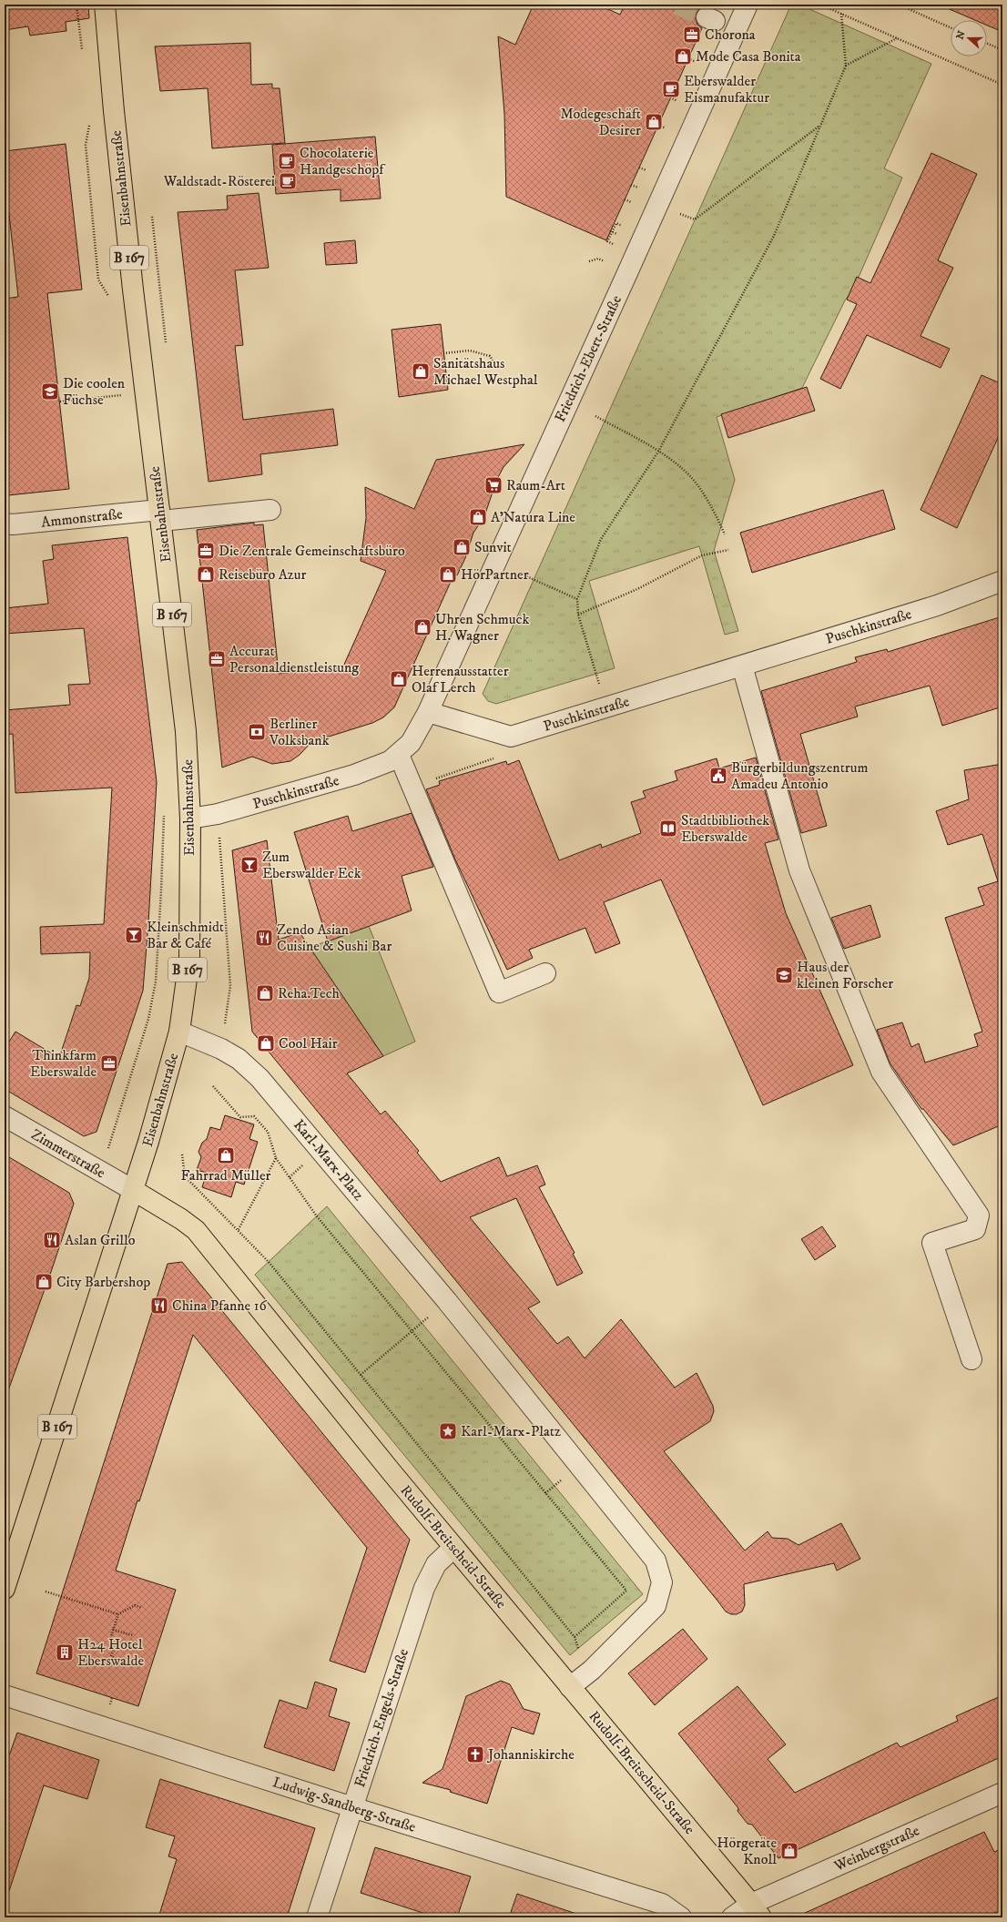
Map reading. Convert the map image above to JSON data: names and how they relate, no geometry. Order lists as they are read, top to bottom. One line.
{"streets":{"main road":["Eisenbahnstraße","B 167","Rudolf-Breitscheid-Straße"],"street":["Friedrich-Ebert-Straße","Ammonstraße","Puschkinstraße","Zimmerstraße","Karl-Marx-Platz","Friedrich-Engels-Straße","Ludwig-Sandberg-Straße","Weinbergstraße"]},"crossings":[["Eisenbahnstraße","Ammonstraße"],["Eisenbahnstraße","Puschkinstraße"],["Eisenbahnstraße","Zimmerstraße"],["Eisenbahnstraße","Karl-Marx-Platz"],["Eisenbahnstraße","Rudolf-Breitscheid-Straße"],["Friedrich-Ebert-Straße","Puschkinstraße"],["Zimmerstraße","Rudolf-Breitscheid-Straße"],["Karl-Marx-Platz","Rudolf-Breitscheid-Straße"],["Rudolf-Breitscheid-Straße","Friedrich-Engels-Straße"],["Rudolf-Breitscheid-Straße","Weinbergstraße"],["Friedrich-Engels-Straße","Ludwig-Sandberg-Straße"]],"places":{"office":["Chorona","Die Zentrale Gemeinschaftsbüro","Accurat Personaldienstleistung","Thinkfarm Eberswalde"],"shop":["Mode Casa Bonita","Modegeschäft Desirer","Sanitätshaus Michael Westphal","A'Natura Line","Sunvit","Reisebüro Azur","HörPartner","Uhren Schmuck H. Wagner","Herrenausstatter Olaf Lerch","Reha.Tech","Cool Hair","Fahrrad Müller","City Barbershop","Hörgeräte Knoll"],"cafe":["Eberswalder Eismanufaktur","Chocolaterie Handgeschöpf","Waldstadt-Rösterei"],"school or university":["Die coolen Füchse","Haus der kleinen Forscher"],"supermarket":["Raum-Art"],"bank":["Berliner Volksbank"],"public building":["Bürgerbildungszentrum Amadeu Antonio"],"library":["Stadtbibliothek Eberswalde"],"bar":["Zum Eberswalder Eck","Kleinschmidt Bar & Café"],"restaurant":["Zendo Asian Cuisine & Sushi Bar","Aslan Grillo","China Pfanne 16"],"place":["Karl-Marx-Platz"],"building":["H24 Hotel Eberswalde"],"church":["Johanniskirche"]},"north":"left"}
